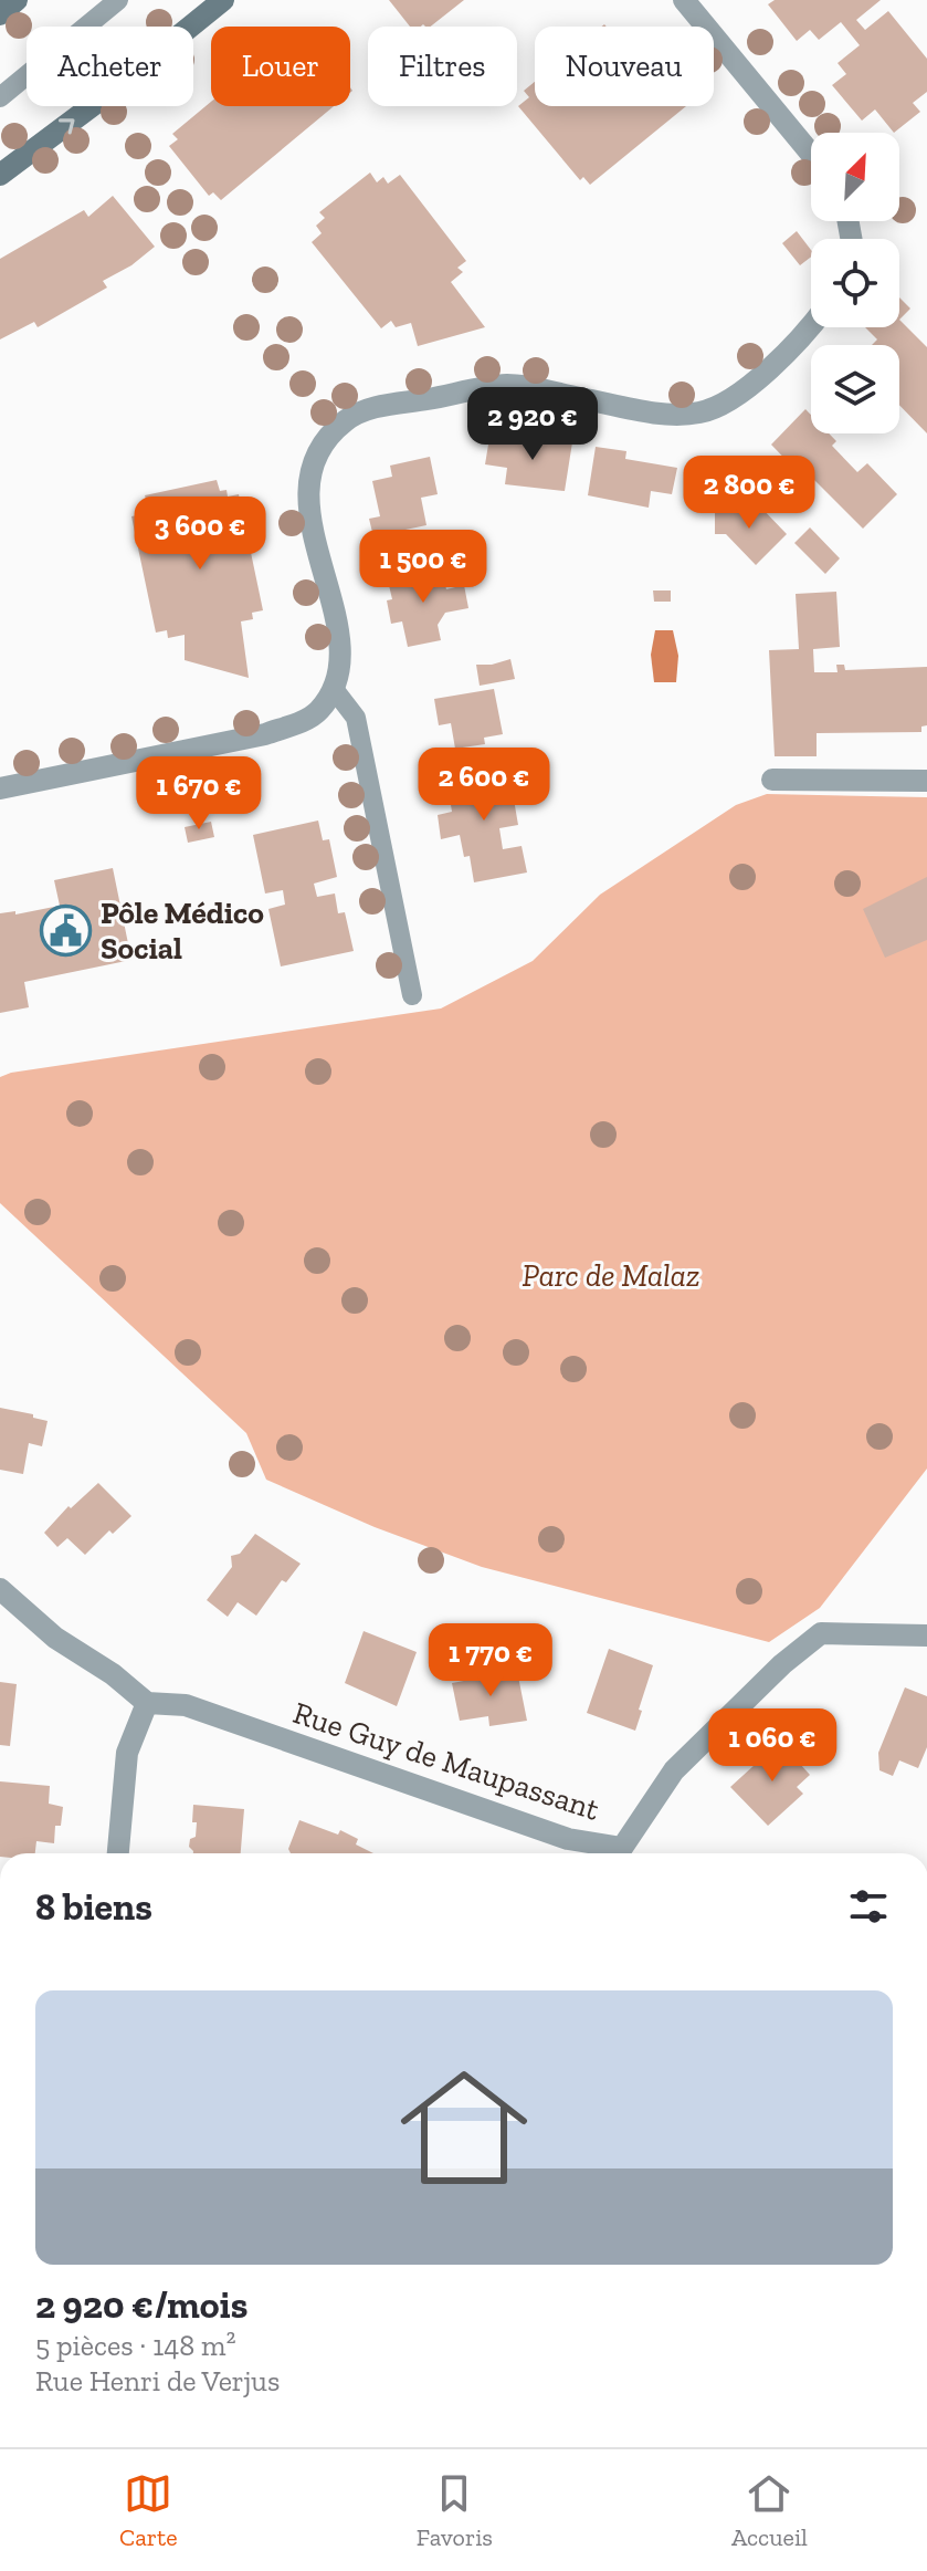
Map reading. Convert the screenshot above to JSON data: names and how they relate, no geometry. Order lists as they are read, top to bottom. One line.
{"streets":{"street":["Rue Guy de Maupassant"]},"parks":["Parc de Malaz"],"places":{"public building":["Pôle Médico Social"]},"north":"top right","page":{"chip":["Acheter","Louer","Filtres","Nouveau"],"price":["2 920 €","2 800 €","3 600 €","1 500 €","2 600 €","1 670 €","1 770 €","1 060 €"],"heading":"8 biens","list":[{"name":"2 920 €/mois","note":"5 pièces · 148 m² · Rue Henri de Verjus"}],"tabs":["Carte","Favoris","Accueil"]}}
